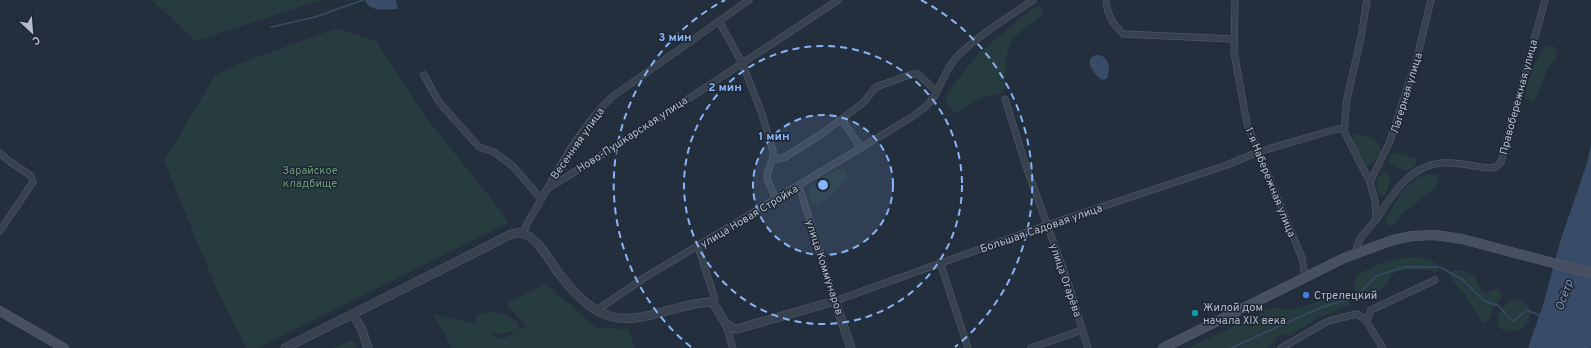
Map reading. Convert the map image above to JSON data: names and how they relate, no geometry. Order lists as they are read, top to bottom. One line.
{"streets":{"street":["Лагерная улица","Правобережная улица","Ново-Пушкарская улица","Весенняя улица","1-я Набережная улица","улица Новая Стройка","Большая Садовая улица","улица Коммунаров","улица Огарёва"]},"crossings":[["Ново-Пушкарская улица","Весенняя улица"],["1-я Набережная улица","Большая Садовая улица"],["улица Новая Стройка","улица Коммунаров"],["Большая Садовая улица","улица Коммунаров"],["Большая Садовая улица","улица Огарёва"]],"water":["Осётр"],"parks":["Зарайское кладбище"],"places":["Стрелецкий","Жилой дом начала XIX века"],"north":"bottom right","rings":["3 мин","2 мин","1 мин"]}
